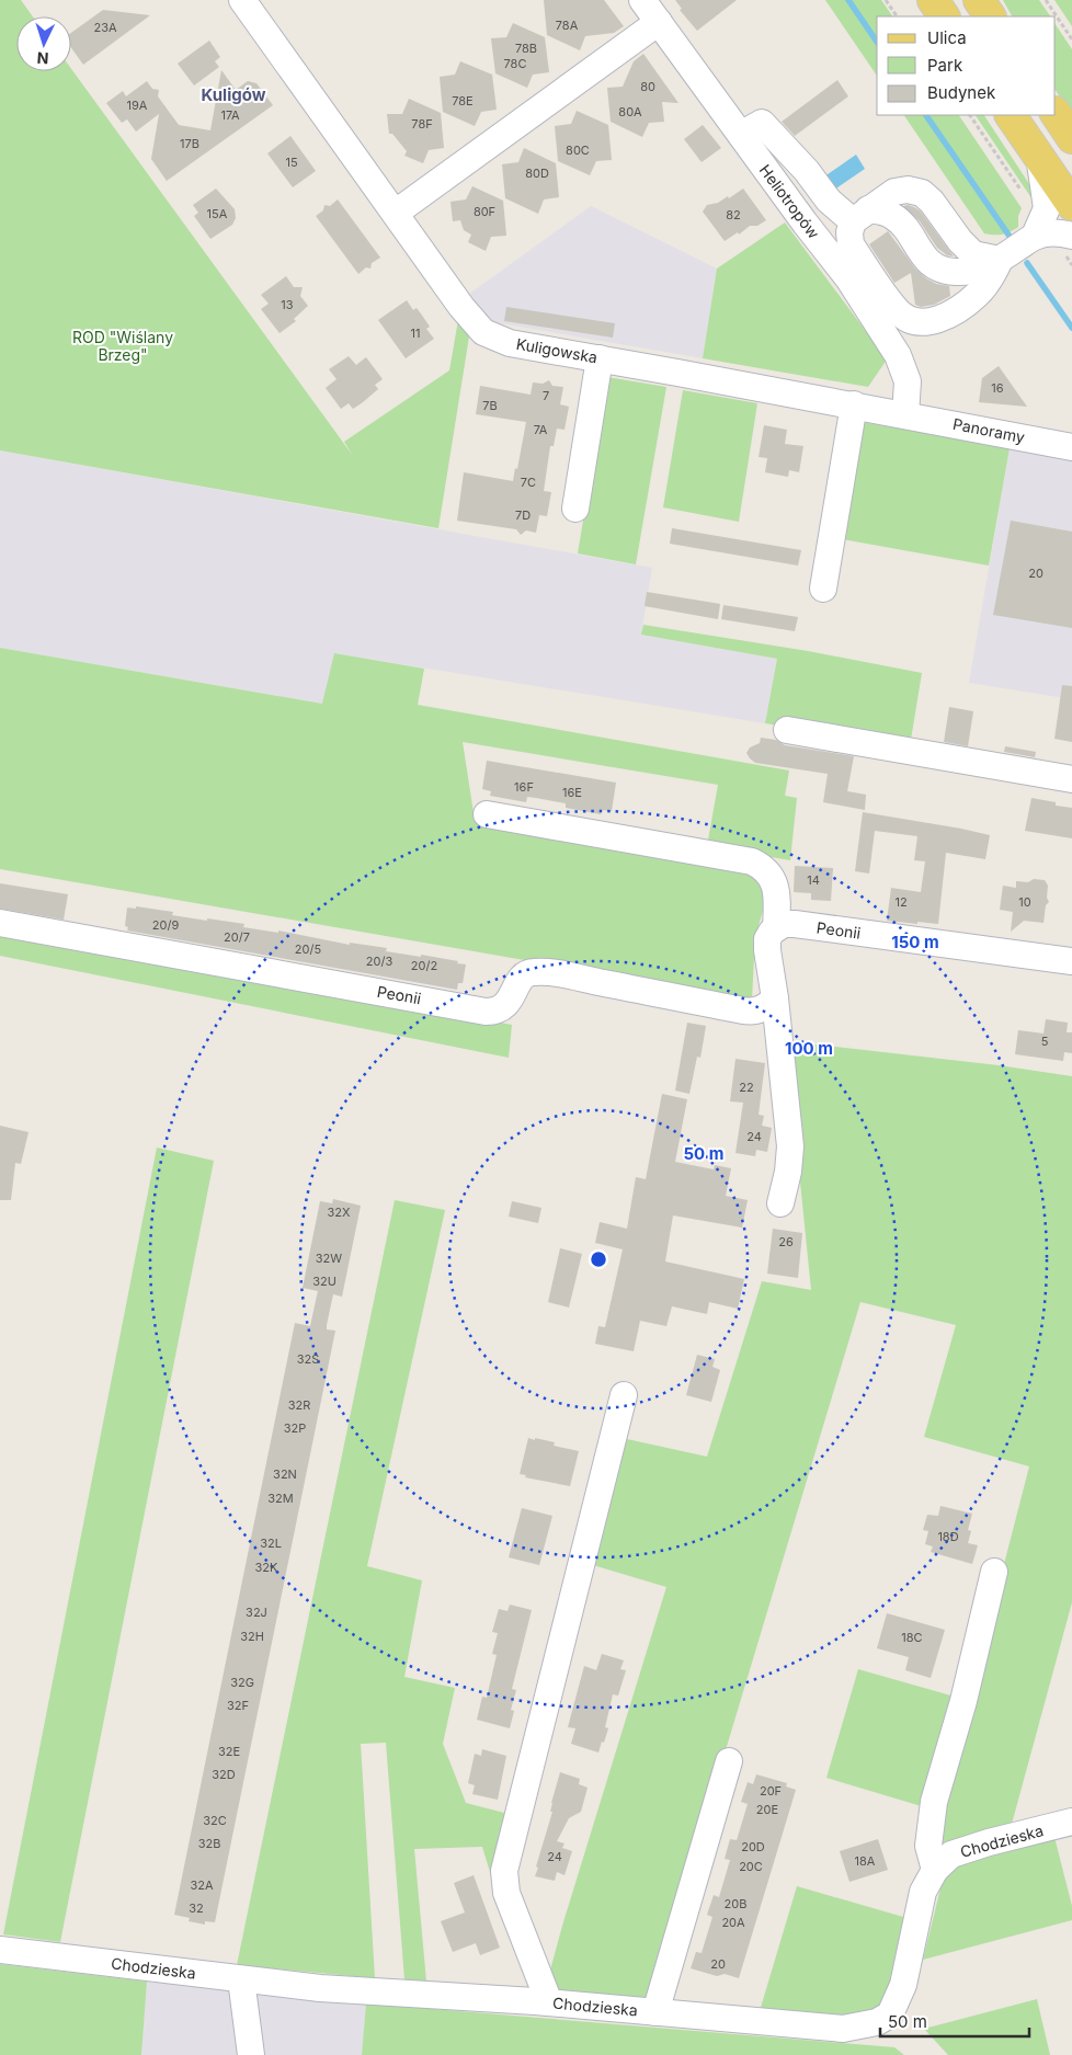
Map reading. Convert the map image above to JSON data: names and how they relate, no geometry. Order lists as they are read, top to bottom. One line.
{"streets":{"street":["Heliotropów","Kuligowska","Panoramy","Peonii","Chodzieska"]},"crossings":[["Heliotropów","Kuligowska"],["Heliotropów","Panoramy"],["Kuligowska","Panoramy"]],"districts":["Kuligów"],"parks":["ROD \"Wiślany Brzeg\""],"house_numbers":["78A","23A","78B","78C","80","78E","19A","80A","17A","78F","17B","80C","15","80D","80F","15A","82","13","11","16","7","7B","7A","7C","7D","20","16F","16E","14","12","10","20/9","20/7","20/5","20/3","20/2","5","22","24","32X","26","32W","32U","32S","32R","32P","32N","32M","18D","32L","32K","32J","32H","18C","32G","32F","32E","32D","20F","20E","32C","32B","20D","24","18A","20C","32A","20B","32","20A","20"],"legend":["Ulica","Park","Budynek"],"scale_bar":"50 m","north":"bottom","rings":["150 m","100 m","50 m"]}
